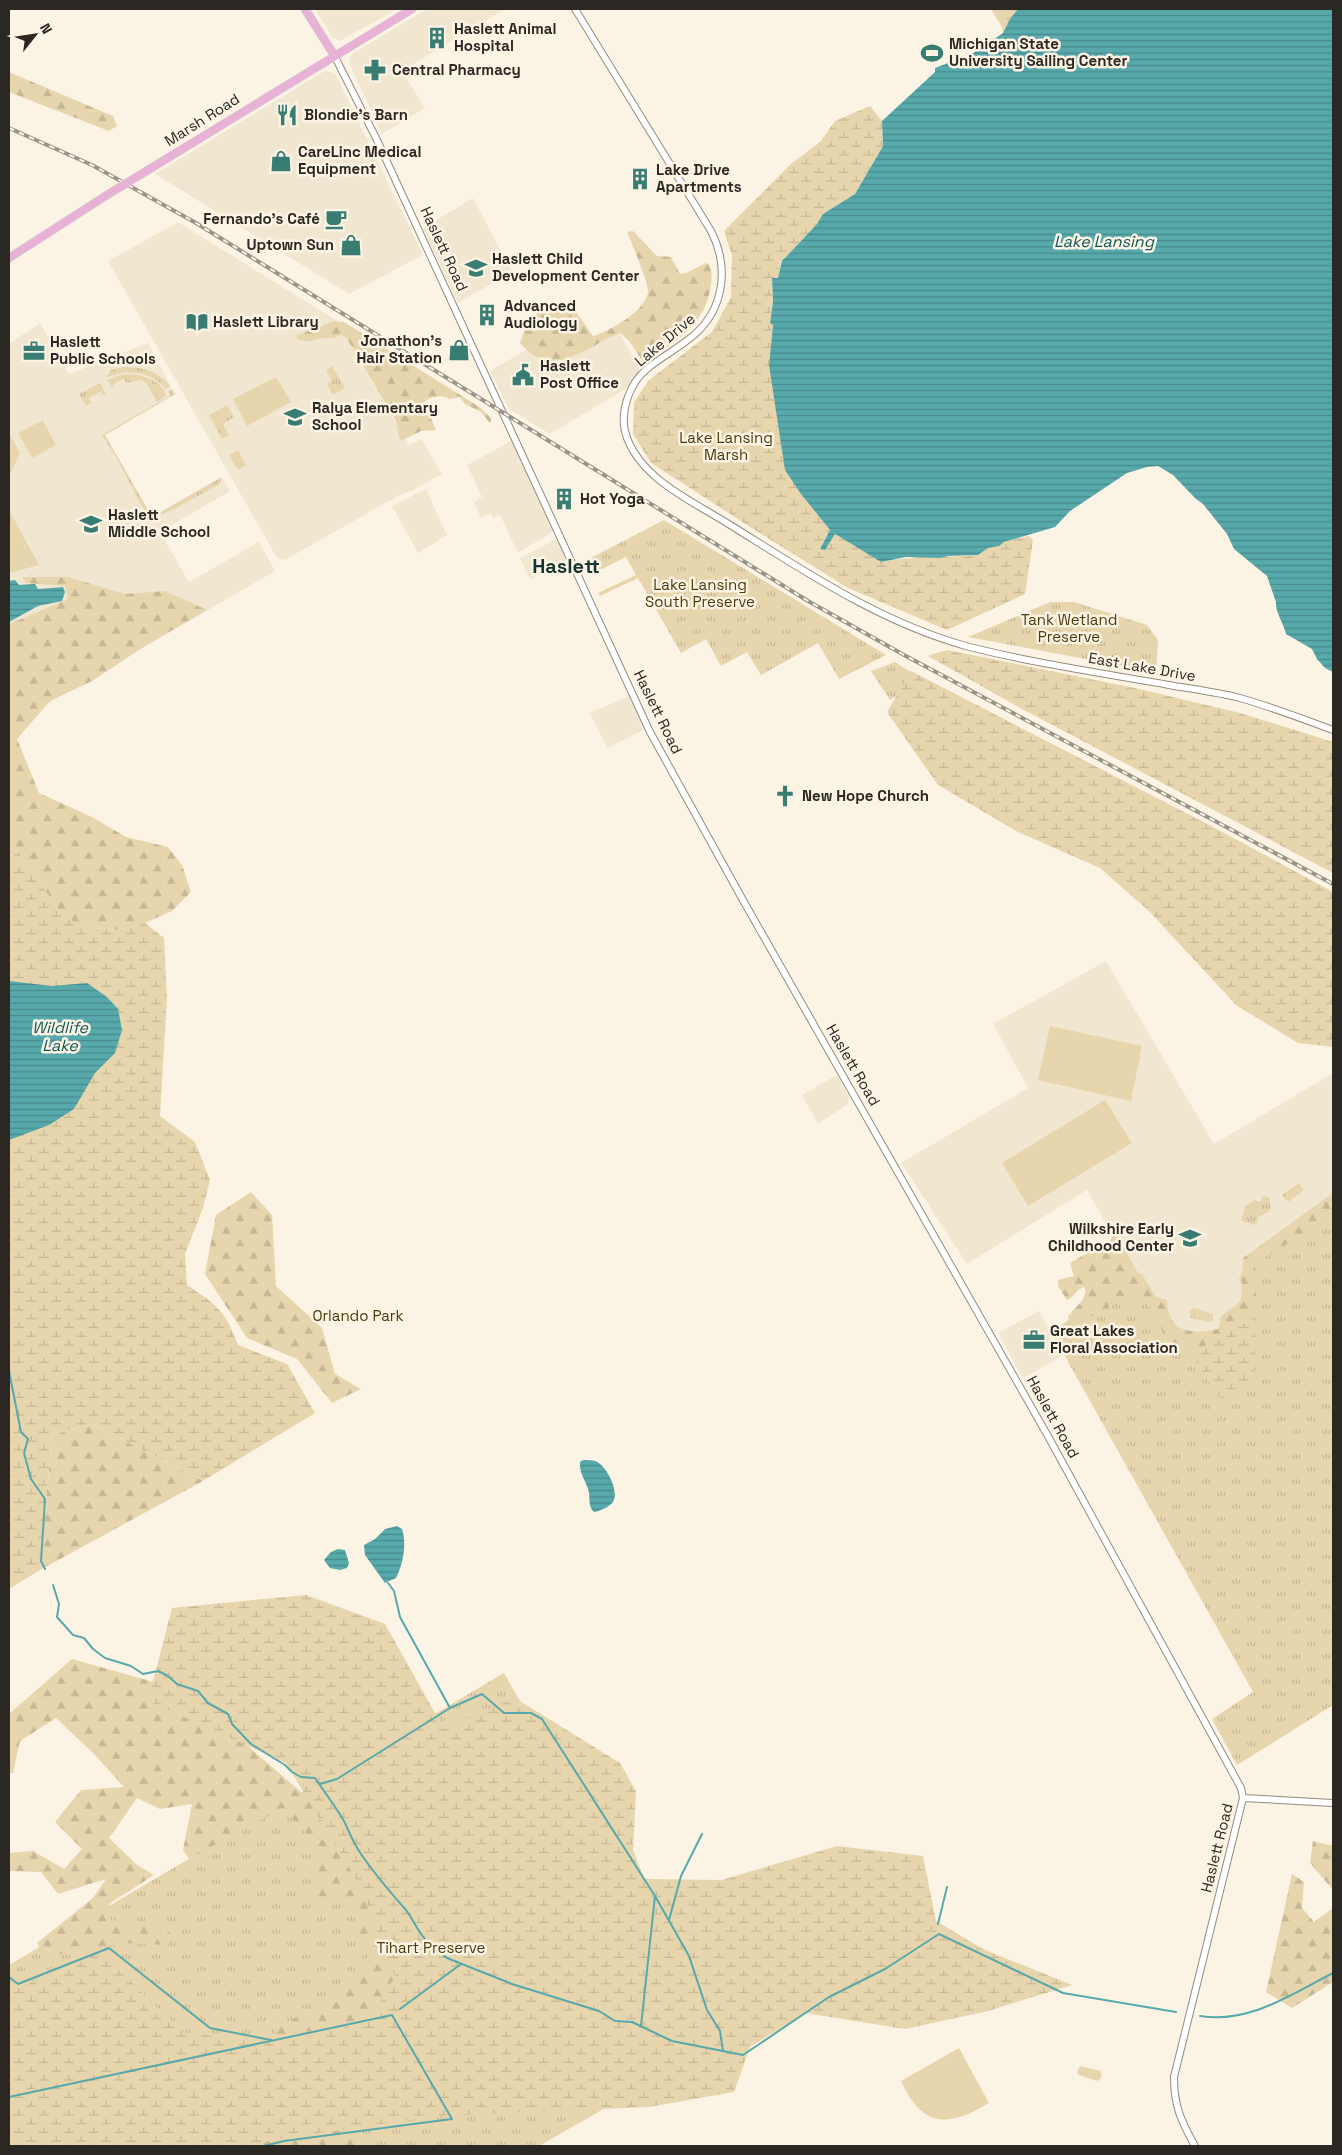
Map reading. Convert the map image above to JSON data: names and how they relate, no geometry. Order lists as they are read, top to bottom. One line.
{"streets":{"main road":["Marsh Road","Haslett Road"],"street":["Lake Drive","East Lake Drive"]},"crossings":[["Marsh Road","Haslett Road"],["Lake Drive","East Lake Drive"]],"districts":["Haslett"],"water":["Lake Lansing","Wildlife Lake"],"parks":["Lake Lansing Marsh","Lake Lansing South Preserve","Tank Wetland Preserve","Orlando Park","Tihart Preserve"],"places":{"building":["Haslett Animal Hospital","Lake Drive Apartments","Advanced Audiology","Hot Yoga"],"sports":["Michigan State University Sailing Center"],"pharmacy":["Central Pharmacy"],"restaurant":["Blondie's Barn"],"shop":["CareLinc Medical Equipment","Uptown Sun","Jonathon's Hair Station"],"cafe":["Fernando's Café"],"school or university":["Haslett Child Development Center","Ralya Elementary School","Haslett Middle School","Wilkshire Early Childhood Center"],"library":["Haslett Library"],"office":["Haslett Public Schools","Great Lakes Floral Association"],"public building":["Haslett Post Office"],"church":["New Hope Church"]},"north":"top right"}
